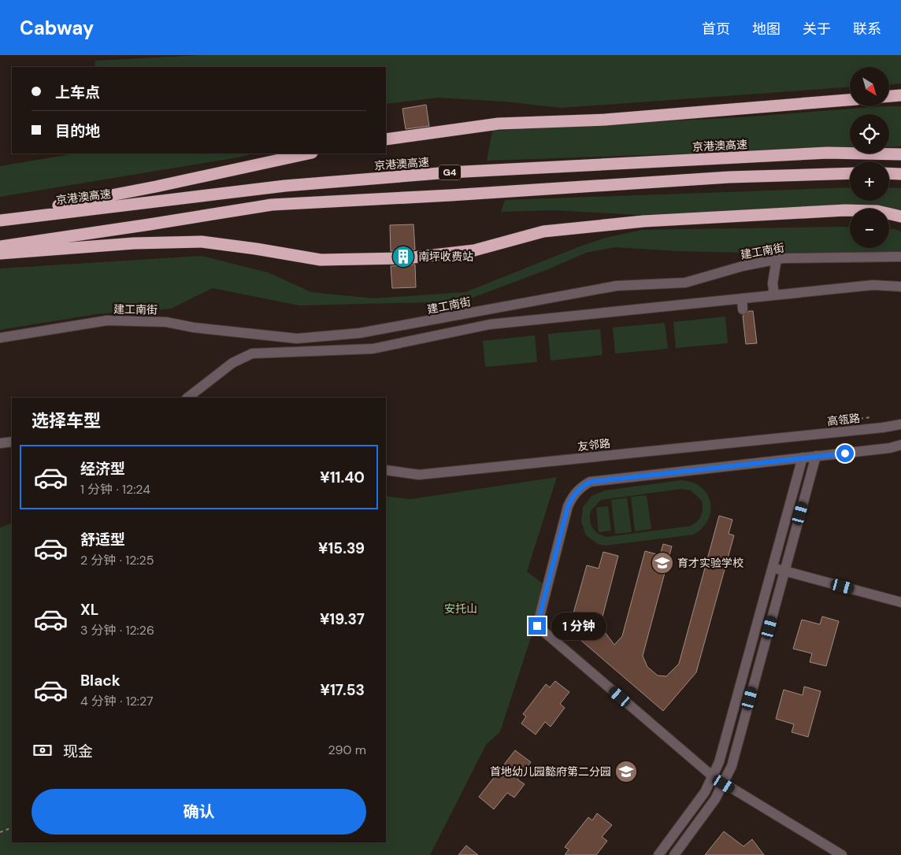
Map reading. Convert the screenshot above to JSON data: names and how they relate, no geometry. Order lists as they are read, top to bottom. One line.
{"streets":{"highway":["京港澳高速","G4"],"street":["建工南街","高瓴路","友邻路"]},"crossings":[["高瓴路","友邻路"]],"parks":["安托山"],"places":{"building":["南坪收费站"],"school or university":["育才实验学校","首地幼儿园懿府第二分园"]},"north":"bottom right","page":{"header":"Cabway","nav":["首页","地图","关于","联系"],"map_buttons":["+","−"],"banner":["上车点","目的地"],"heading":"选择车型","list":[{"name":"经济型","note":"1 分钟 · 12:24","value":"¥11.40"},{"name":"舒适型","note":"2 分钟 · 12:25","value":"¥15.39"},{"name":"XL","note":"3 分钟 · 12:26","value":"¥19.37"},{"name":"Black","note":"4 分钟 · 12:27","value":"¥17.53"}],"bubble":"1 分钟","pay":["现金","290 m"],"buttons":"确认"}}
